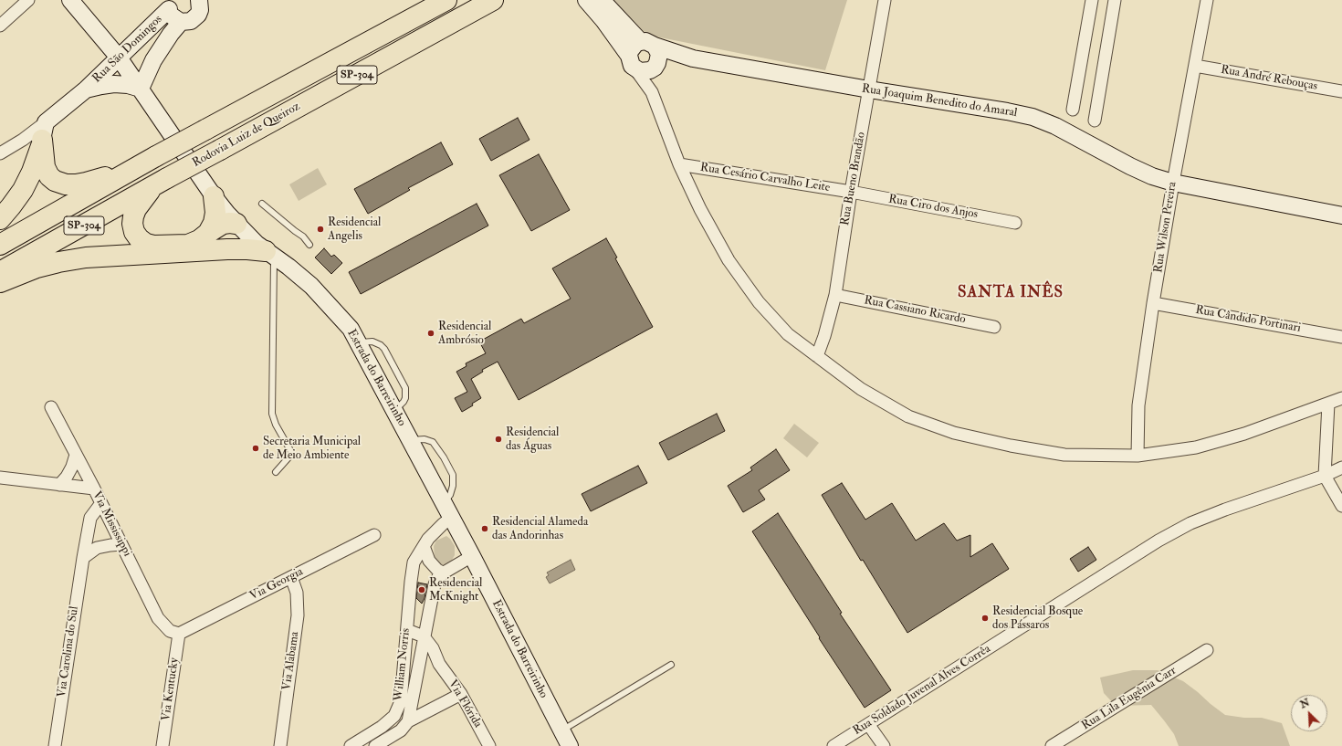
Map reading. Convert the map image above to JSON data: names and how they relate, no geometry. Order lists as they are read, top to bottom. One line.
{"streets":{"highway":["SP-304","Rodovia Luiz de Queiroz"],"main road":["Rua São Domingos","Rua Joaquim Benedito do Amaral","Estrada do Barreirinho"],"street":["Rua André Rebouças","Rua Cesário Carvalho Leite","Rua Bueno Brandão","Rua Ciro dos Anjos","Rua Wilson Pereira","Rua Cassiano Ricardo","Rua Cândido Portinari","Via Mississippi","Via Georgia","Via Carolina do Sul","Via Alabama","William Norris","Via Kentucky","Rua Soldado Juvenal Alves Corrêa","Rua Lila Eugênia Carr","Via Flórida"]},"crossings":[["Rua São Domingos","Estrada do Barreirinho"],["Rua André Rebouças","Rua Wilson Pereira"],["Rua Joaquim Benedito do Amaral","Rua Bueno Brandão"],["Rua Joaquim Benedito do Amaral","Rua Wilson Pereira"],["Rua Cesário Carvalho Leite","Rua Bueno Brandão"],["Rua Cesário Carvalho Leite","Rua Ciro dos Anjos"],["Rua Bueno Brandão","Rua Ciro dos Anjos"],["Rua Bueno Brandão","Rua Cassiano Ricardo"],["Rua Wilson Pereira","Rua Cândido Portinari"],["Estrada do Barreirinho","William Norris"],["Via Mississippi","Via Georgia"],["Via Mississippi","Via Carolina do Sul"],["Via Mississippi","Via Kentucky"],["Via Georgia","Via Alabama"],["Via Georgia","Via Kentucky"],["William Norris","Via Flórida"]],"districts":["SANTA INÊS"],"places":["Residencial Angelis","Residencial Ambrósio","Residencial das Águas","Secretaria Municipal de Meio Ambiente","Residencial Alameda das Andorinhas","Residencial McKnight","Residencial Bosque dos Pássaros"],"north":"top left"}
